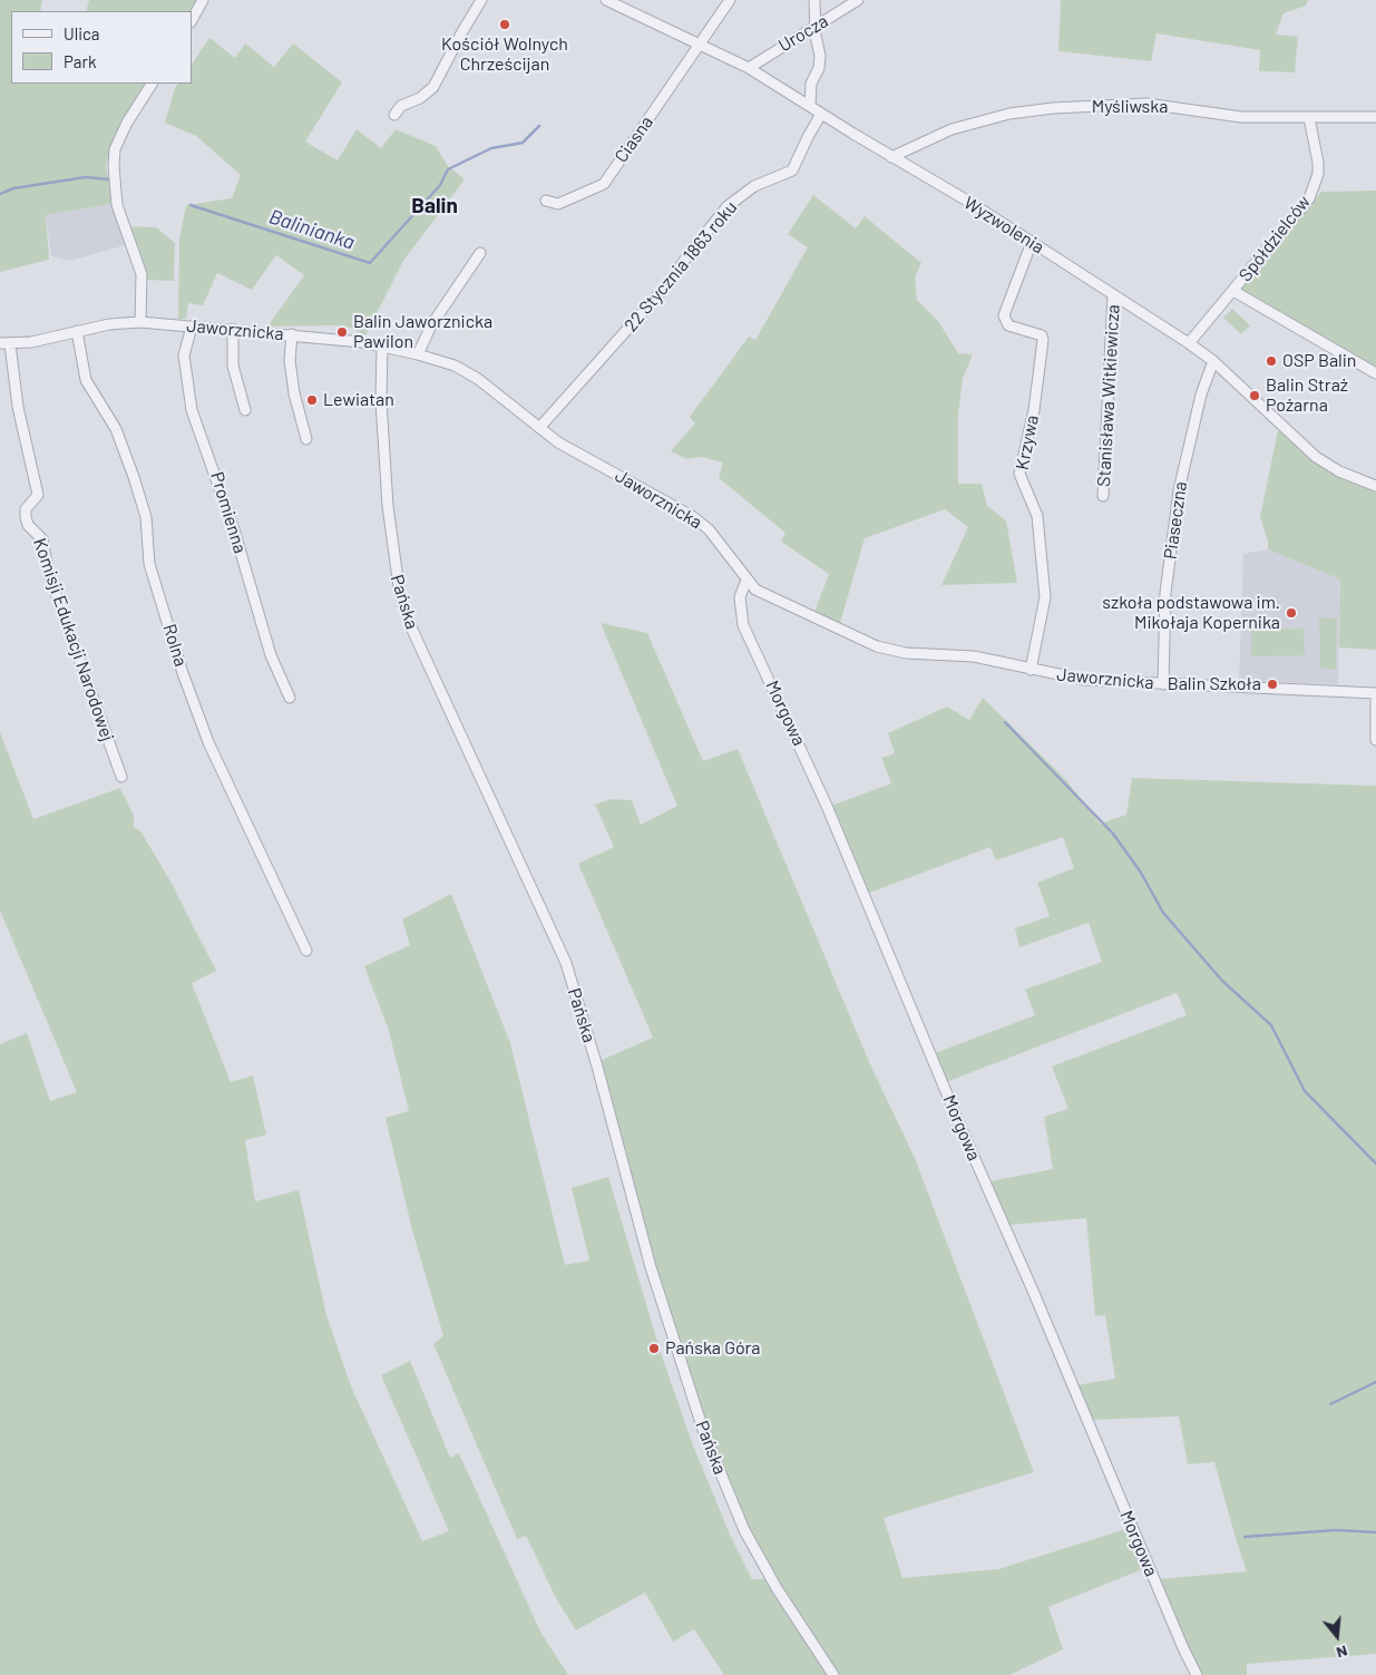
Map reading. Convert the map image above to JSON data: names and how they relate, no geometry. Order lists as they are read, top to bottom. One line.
{"streets":{"street":["Urocza","Myśliwska","Ciasna","Wyzwolenia","Spółdzielców","22 Stycznia 1863 roku","Jaworznicka","Stanisława Witkiewicza","Krzywa","Promienna","Piaseczna","Pańska","Komisji Edukacji Narodowej","Rolna","Morgowa"]},"crossings":[["Urocza","Wyzwolenia"],["Myśliwska","Wyzwolenia"],["Myśliwska","Spółdzielców"],["Ciasna","Wyzwolenia"],["Wyzwolenia","Spółdzielców"],["Wyzwolenia","22 Stycznia 1863 roku"],["Wyzwolenia","Stanisława Witkiewicza"],["Wyzwolenia","Krzywa"],["Wyzwolenia","Piaseczna"],["22 Stycznia 1863 roku","Jaworznicka"],["Jaworznicka","Krzywa"],["Jaworznicka","Promienna"],["Jaworznicka","Piaseczna"],["Jaworznicka","Pańska"],["Jaworznicka","Komisji Edukacji Narodowej"],["Jaworznicka","Rolna"],["Jaworznicka","Morgowa"]],"districts":["Balin"],"water":["Balinianka"],"places":["Kościół Wolnych Chrześcijan","Balin Jaworznicka Pawilon","OSP Balin","Balin Straż Pożarna","Lewiatan","szkoła podstawowa im. Mikołaja Kopernika","Balin Szkoła","Pańska Góra"],"legend":["Ulica","Park"],"north":"bottom"}
